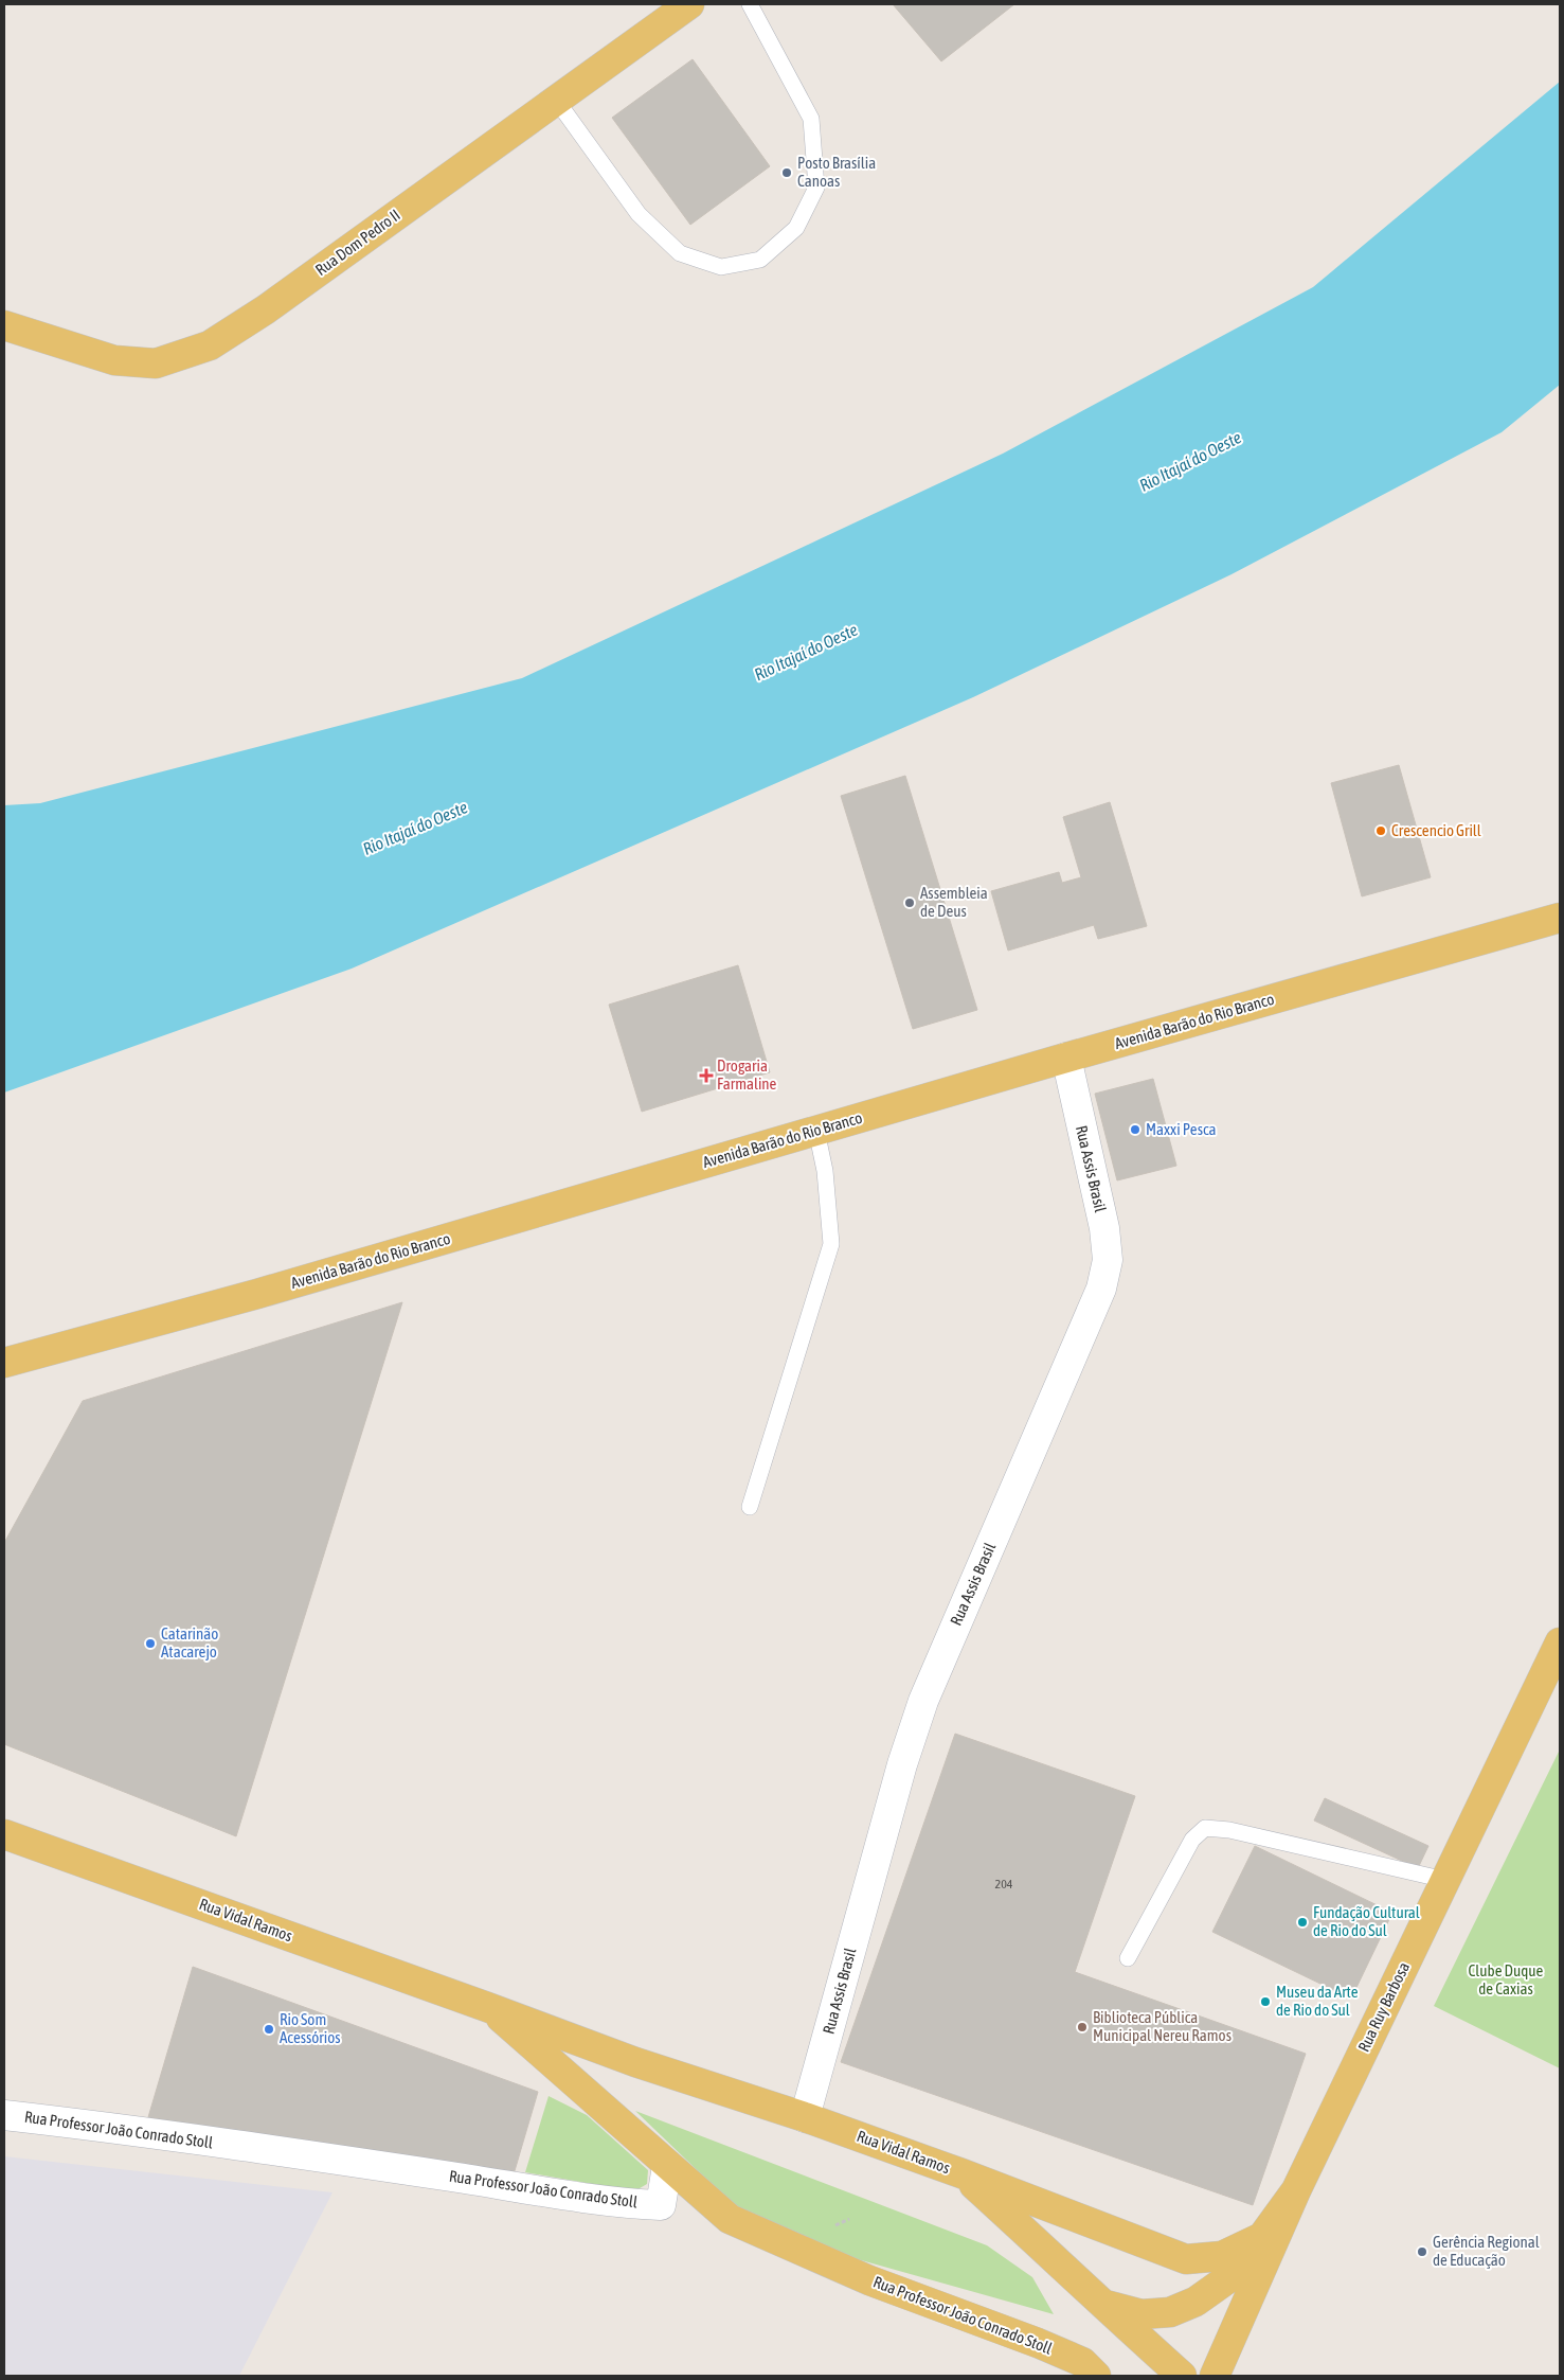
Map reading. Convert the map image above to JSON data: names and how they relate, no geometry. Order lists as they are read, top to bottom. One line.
{"streets":{"main road":["Rua Dom Pedro II","Avenida Barão do Rio Branco","Rua Vidal Ramos","Rua Ruy Barbosa","Rua Professor João Conrado Stoll"],"street":["Rua Assis Brasil"]},"crossings":[["Avenida Barão do Rio Branco","Rua Assis Brasil"],["Rua Assis Brasil","Rua Vidal Ramos"],["Rua Vidal Ramos","Rua Ruy Barbosa"],["Rua Vidal Ramos","Rua Professor João Conrado Stoll"]],"water":["Rio Itajaí do Oeste"],"parks":["Clube Duque de Caxias"],"places":{"other":["Posto Brasília Canoas","Crescencio Grill","Assembleia de Deus","Maxxi Pesca","Catarinão Atacarejo","Fundação Cultural de Rio do Sul","Museu da Arte de Rio do Sul","Biblioteca Pública Municipal Nereu Ramos","Rio Som Acessórios","Gerência Regional de Educação"],"health":["Drogaria Farmaline"]},"house_numbers":["204"]}
